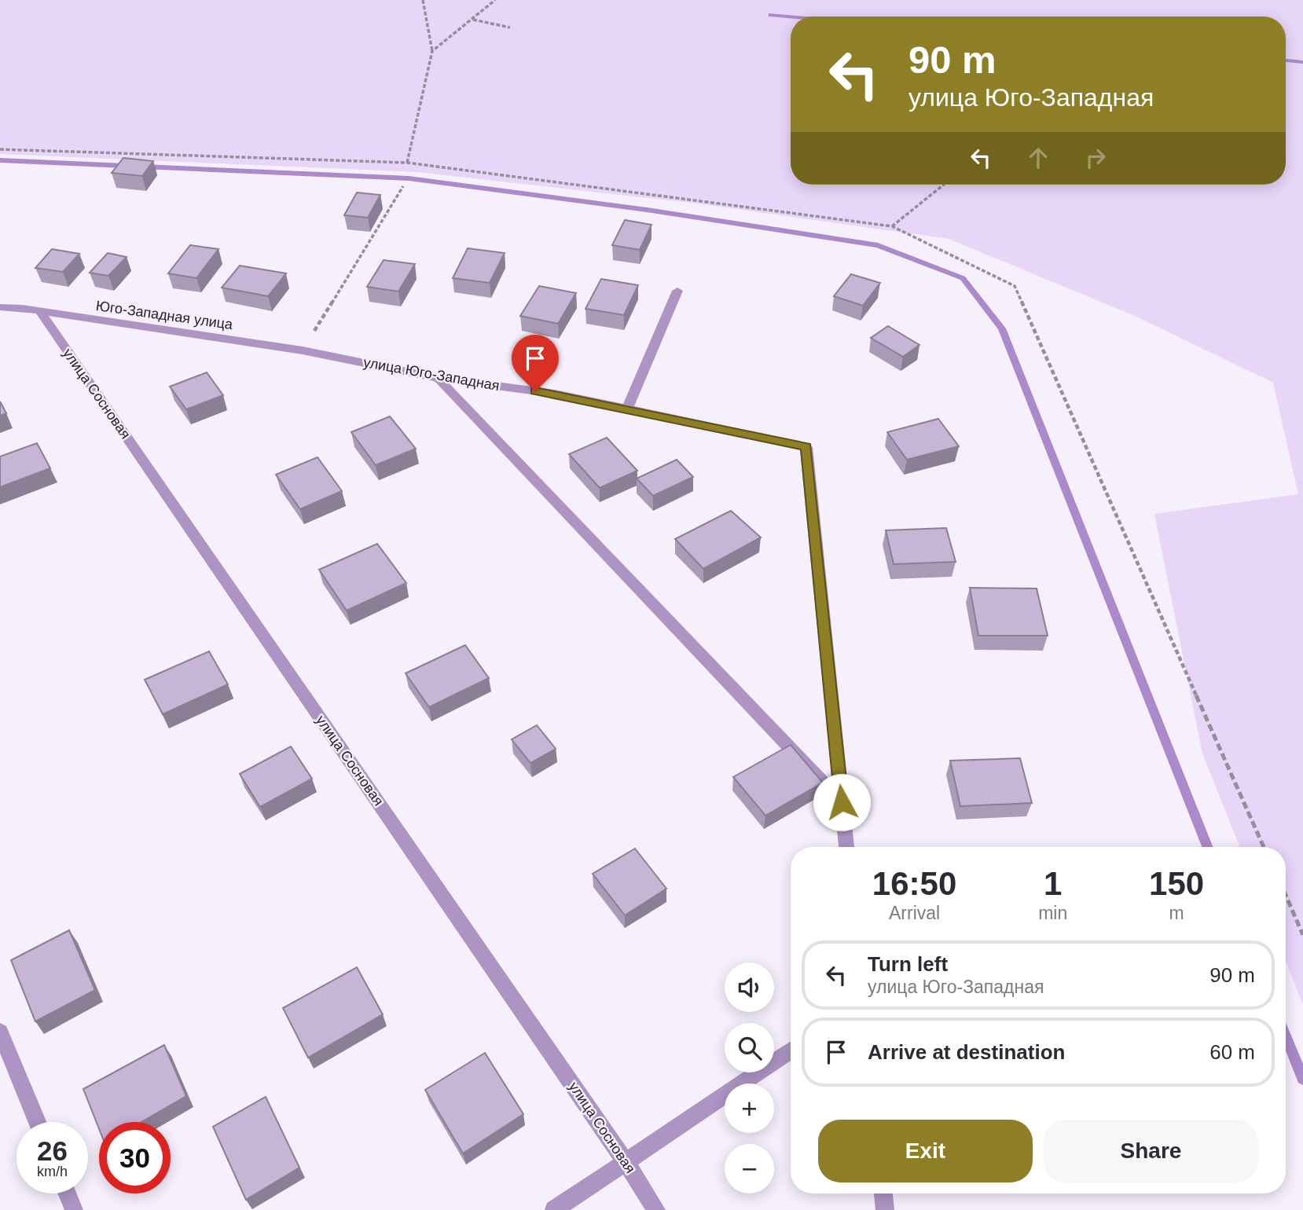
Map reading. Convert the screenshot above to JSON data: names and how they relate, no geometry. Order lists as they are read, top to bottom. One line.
{"streets":{"street":["Юго-Западная улица","улица Юго-Западная","улица Сосновая"]},"crossings":[["Юго-Западная улица","улица Юго-Западная"],["Юго-Западная улица","улица Сосновая"]],"page":{"turn":["90 m","улица Юго-Западная"],"eta":["16:50","Arrival","1","min","150","m"],"list":[{"name":"Turn left","note":"улица Юго-Западная","value":"90 m"},{"name":"Arrive at destination","value":"60 m"}],"map_buttons":["+","−"],"buttons":["Exit","Share"],"speed":"26 km/h","limit":"30"}}
